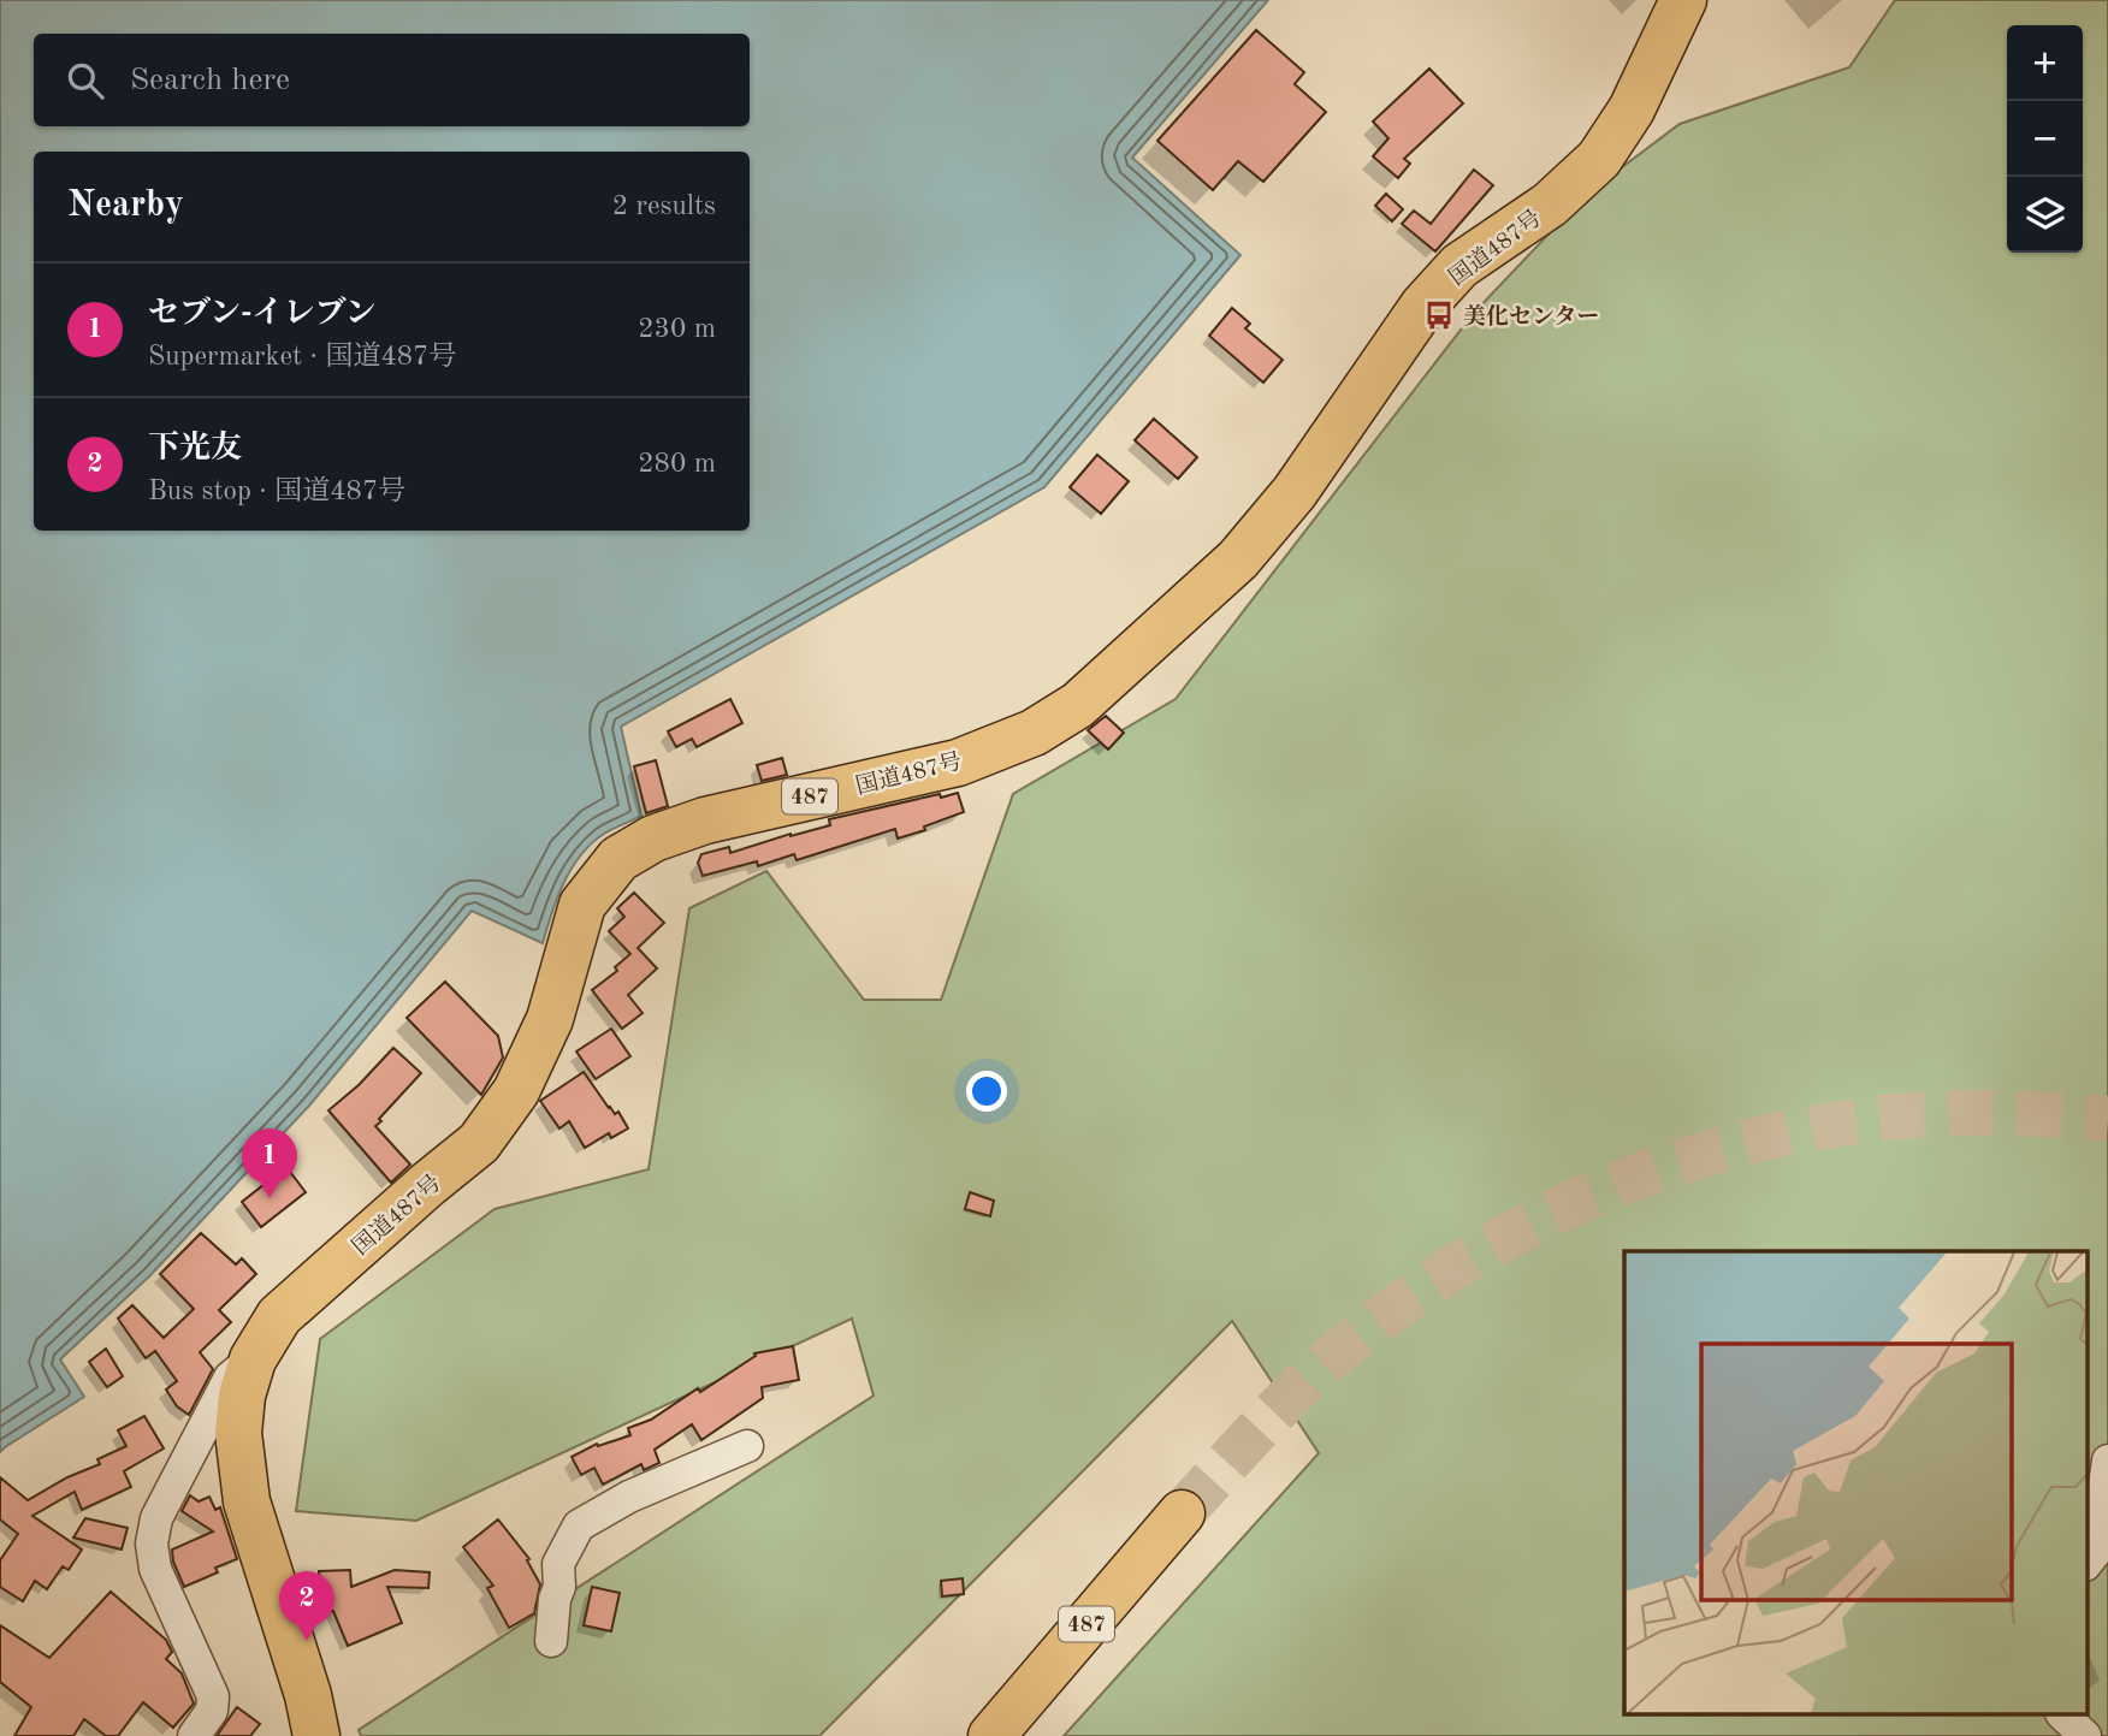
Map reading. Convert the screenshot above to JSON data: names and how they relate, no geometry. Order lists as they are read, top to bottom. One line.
{"streets":{"highway":["国道487号","487"]},"places":{"bus stop":["美化センター"]},"page":{"map_buttons":["+","−"],"search":"Search here","heading":["Nearby","2 results"],"list":[{"mark":"1","name":"セブン-イレブン","note":"Supermarket · 国道487号","value":"230 m"},{"mark":"2","name":"下光友","note":"Bus stop · 国道487号","value":"280 m"}],"pins":["1","2"]}}
